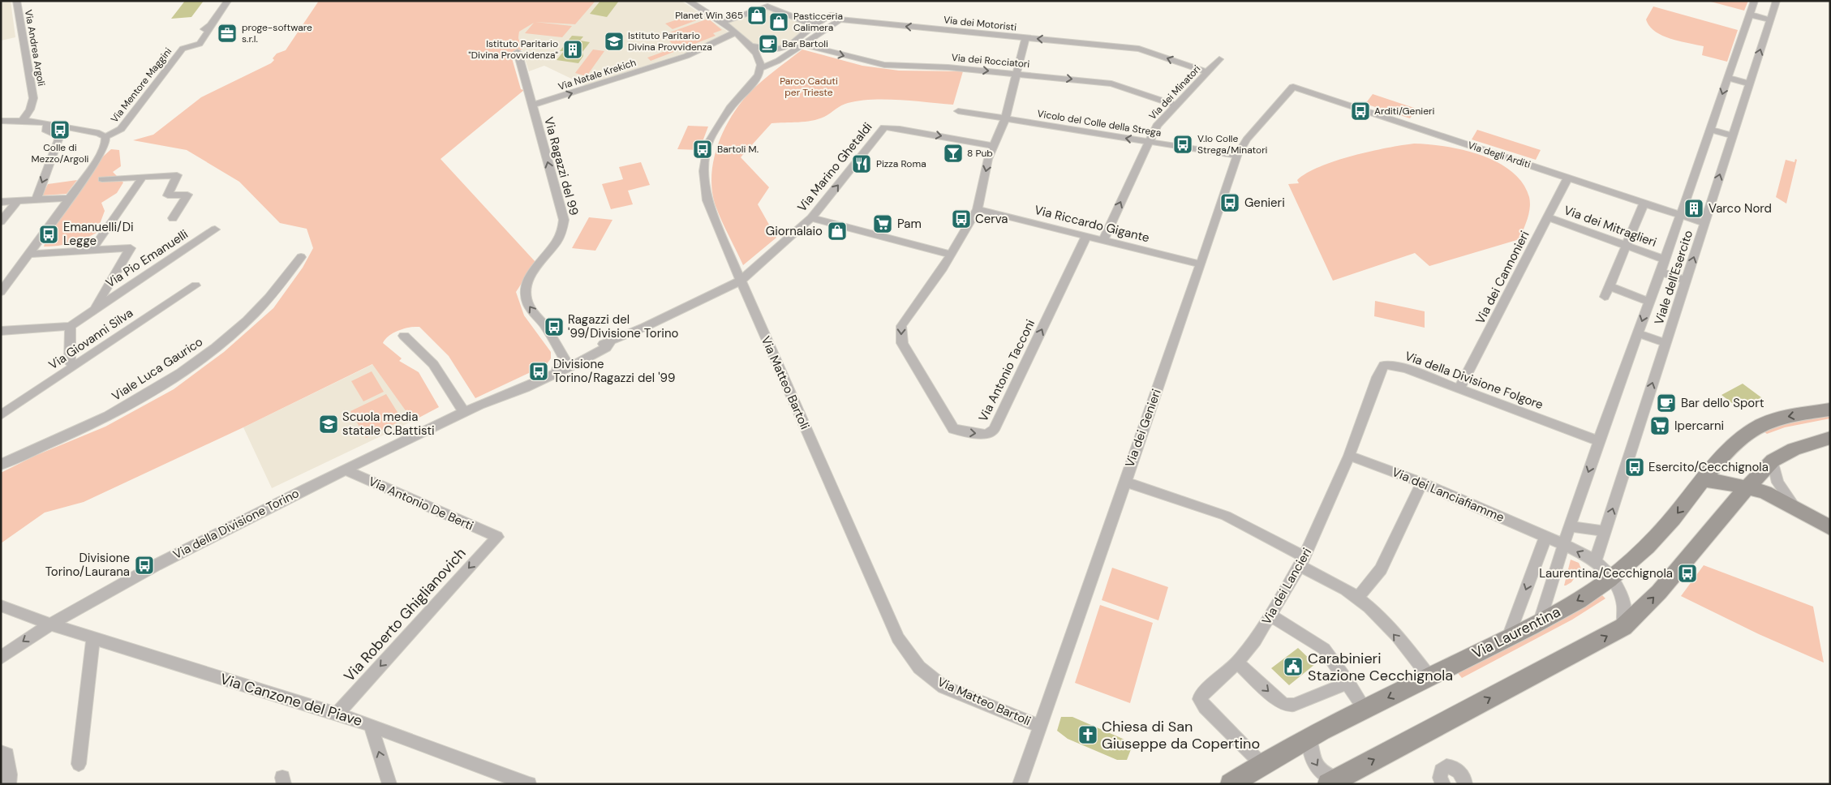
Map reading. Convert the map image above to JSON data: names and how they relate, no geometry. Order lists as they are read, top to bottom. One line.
{"streets":{"main road":["Via Laurentina"],"street":["Via dei Motoristi","Via Andrea Argoli","Via dei Rocciatori","Via Natale Krekich","Via Mentore Maggini","Via dei Minatori","Vicolo del Colle della Strega","Via degli Arditi","Via Ragazzi del 99","Via Marino Ghetaldi","Via Riccardo Gigante","Via dei Mitraglieri","Via Pio Emanuelli","Via dei Cannonieri","Viale dell'Esercito","Via Giovanni Silva","Viale Luca Gaurico","Via Antonio Tacconi","Via della Divisione Folgore","Via Matteo Bartoli","Via dei Genieri","Via dei Lanciafiamme","Via Antonio De Berti","Via della Divisione Torino","Via dei Lancieri","Via Roberto Ghiglianovich","Via Canzone del Piave"]},"crossings":[["Via dei Motoristi","Via dei Rocciatori"],["Via dei Motoristi","Via dei Minatori"],["Via dei Motoristi","Via Matteo Bartoli"],["Via dei Rocciatori","Via dei Minatori"],["Via Natale Krekich","Via Ragazzi del 99"],["Via dei Minatori","Vicolo del Colle della Strega"],["Via dei Minatori","Via Riccardo Gigante"],["Vicolo del Colle della Strega","Via dei Genieri"],["Via degli Arditi","Via dei Cannonieri"],["Via degli Arditi","Viale dell'Esercito"],["Via degli Arditi","Via dei Genieri"],["Via Ragazzi del 99","Via della Divisione Torino"],["Via Marino Ghetaldi","Via Matteo Bartoli"],["Via Marino Ghetaldi","Via della Divisione Torino"],["Via Riccardo Gigante","Via Antonio Tacconi"],["Via Riccardo Gigante","Via dei Genieri"],["Via dei Mitraglieri","Via dei Cannonieri"],["Via dei Mitraglieri","Viale dell'Esercito"],["Via dei Cannonieri","Via della Divisione Folgore"],["Viale dell'Esercito","Via della Divisione Folgore"],["Viale dell'Esercito","Via dei Lanciafiamme"],["Viale dell'Esercito","Via Laurentina"],["Via della Divisione Folgore","Via dei Lanciafiamme"],["Via della Divisione Folgore","Via dei Lancieri"],["Via Matteo Bartoli","Via dei Genieri"],["Via Matteo Bartoli","Via della Divisione Torino"],["Via dei Lanciafiamme","Via dei Lancieri"],["Via dei Lanciafiamme","Via Laurentina"],["Via Antonio De Berti","Via della Divisione Torino"],["Via Antonio De Berti","Via Roberto Ghiglianovich"],["Via della Divisione Torino","Via Canzone del Piave"],["Via dei Lancieri","Via Laurentina"],["Via Roberto Ghiglianovich","Via Canzone del Piave"]],"one_way":["Via dei Motoristi","Via dei Rocciatori","Via Natale Krekich","Via dei Minatori","Vicolo del Colle della Strega","Via Ragazzi del 99","Via Marino Ghetaldi","Via Roberto Ghiglianovich"],"parks":["Parco Caduti per Trieste"],"places":{"shop":["Planet Win 365","Pasticceria Calimera","Giornalaio"],"office":["proge-software s.r.l."],"school or university":["Istituto Paritario Divina Provvidenza","Scuola media statale C.Battisti"],"cafe":["Bar Bartoli","Bar dello Sport"],"building":["Istituto Paritario \"Divina Provvidenza\"","Varco Nord"],"bus stop":["Arditi/Genieri","Colle di Mezzo/Argoli","V.lo Colle Strega/Minatori","Bartoli M.","Genieri","Cerva","Emanuelli/Di Legge","Ragazzi del '99/Divisione Torino","Divisione Torino/Ragazzi del '99","Esercito/Cecchignola","Divisione Torino/Laurana","Laurentina/Cecchignola"],"bar":["8 Pub"],"restaurant":["Pizza Roma"],"supermarket":["Pam","Ipercarni"],"public building":["Carabinieri Stazione Cecchignola"],"church":["Chiesa di San Giuseppe da Copertino"]}}
